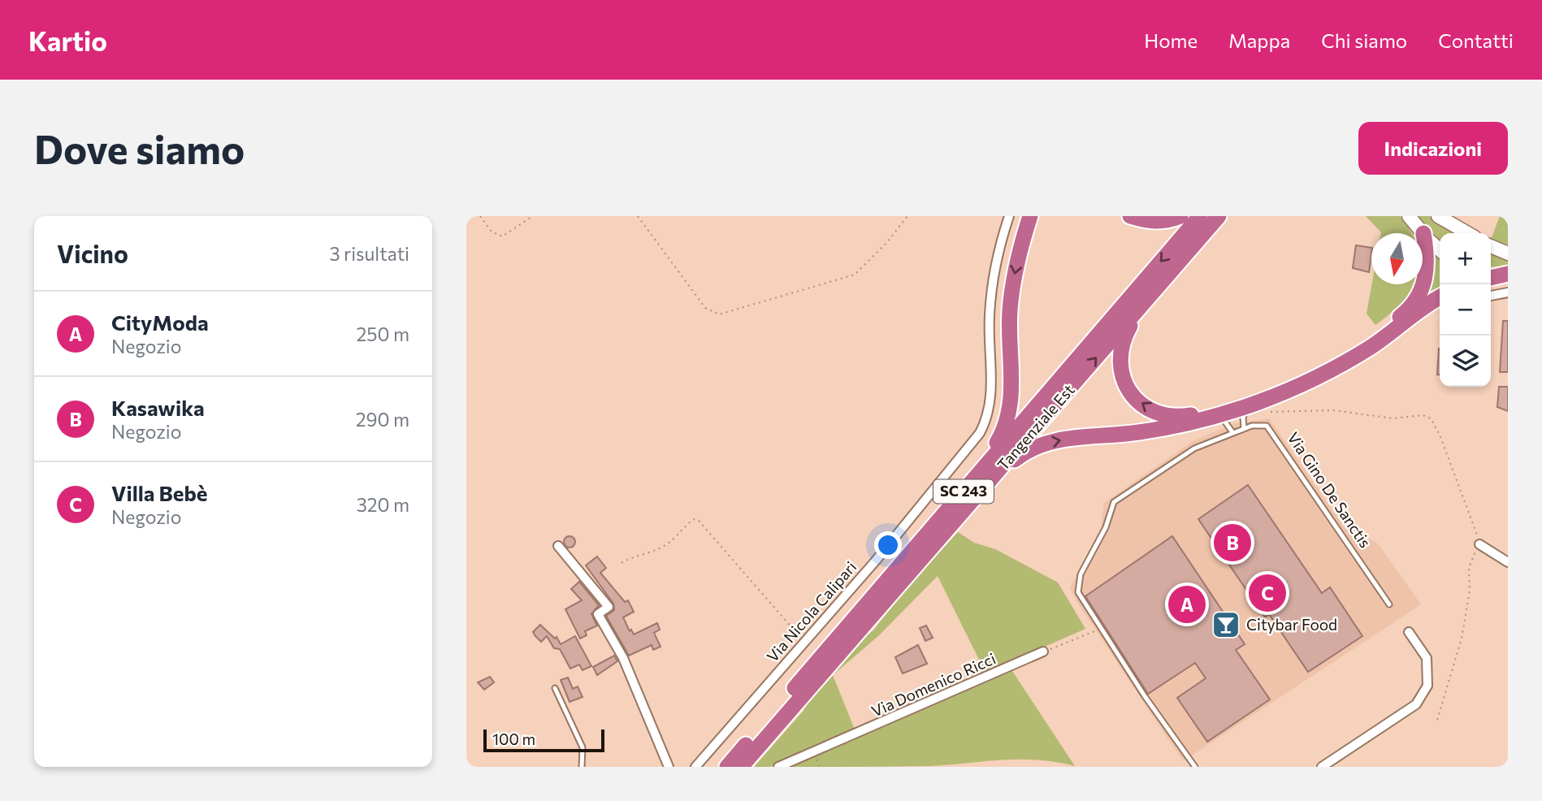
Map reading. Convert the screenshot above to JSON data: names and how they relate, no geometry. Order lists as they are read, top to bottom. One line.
{"streets":{"highway":["Tangenziale Est","SC 243"],"street":["Via Nicola Calipari","Via Domenico Ricci"],"lane":["Via Gino De Sanctis"]},"places":{"bar":["Citybar Food"]},"scale_bar":"100 m","north":"bottom","page":{"header":"Kartio","nav":["Home","Mappa","Chi siamo","Contatti"],"buttons":"Indicazioni","title":"Dove siamo","heading":["Vicino","3 risultati"],"map_buttons":["+","−"],"list":[{"mark":"A","name":"CityModa","note":"Negozio","value":"250 m"},{"mark":"B","name":"Kasawika","note":"Negozio","value":"290 m"},{"mark":"C","name":"Villa Bebè","note":"Negozio","value":"320 m"}],"pins":["B","C","A"],"scale":"100 m"}}
